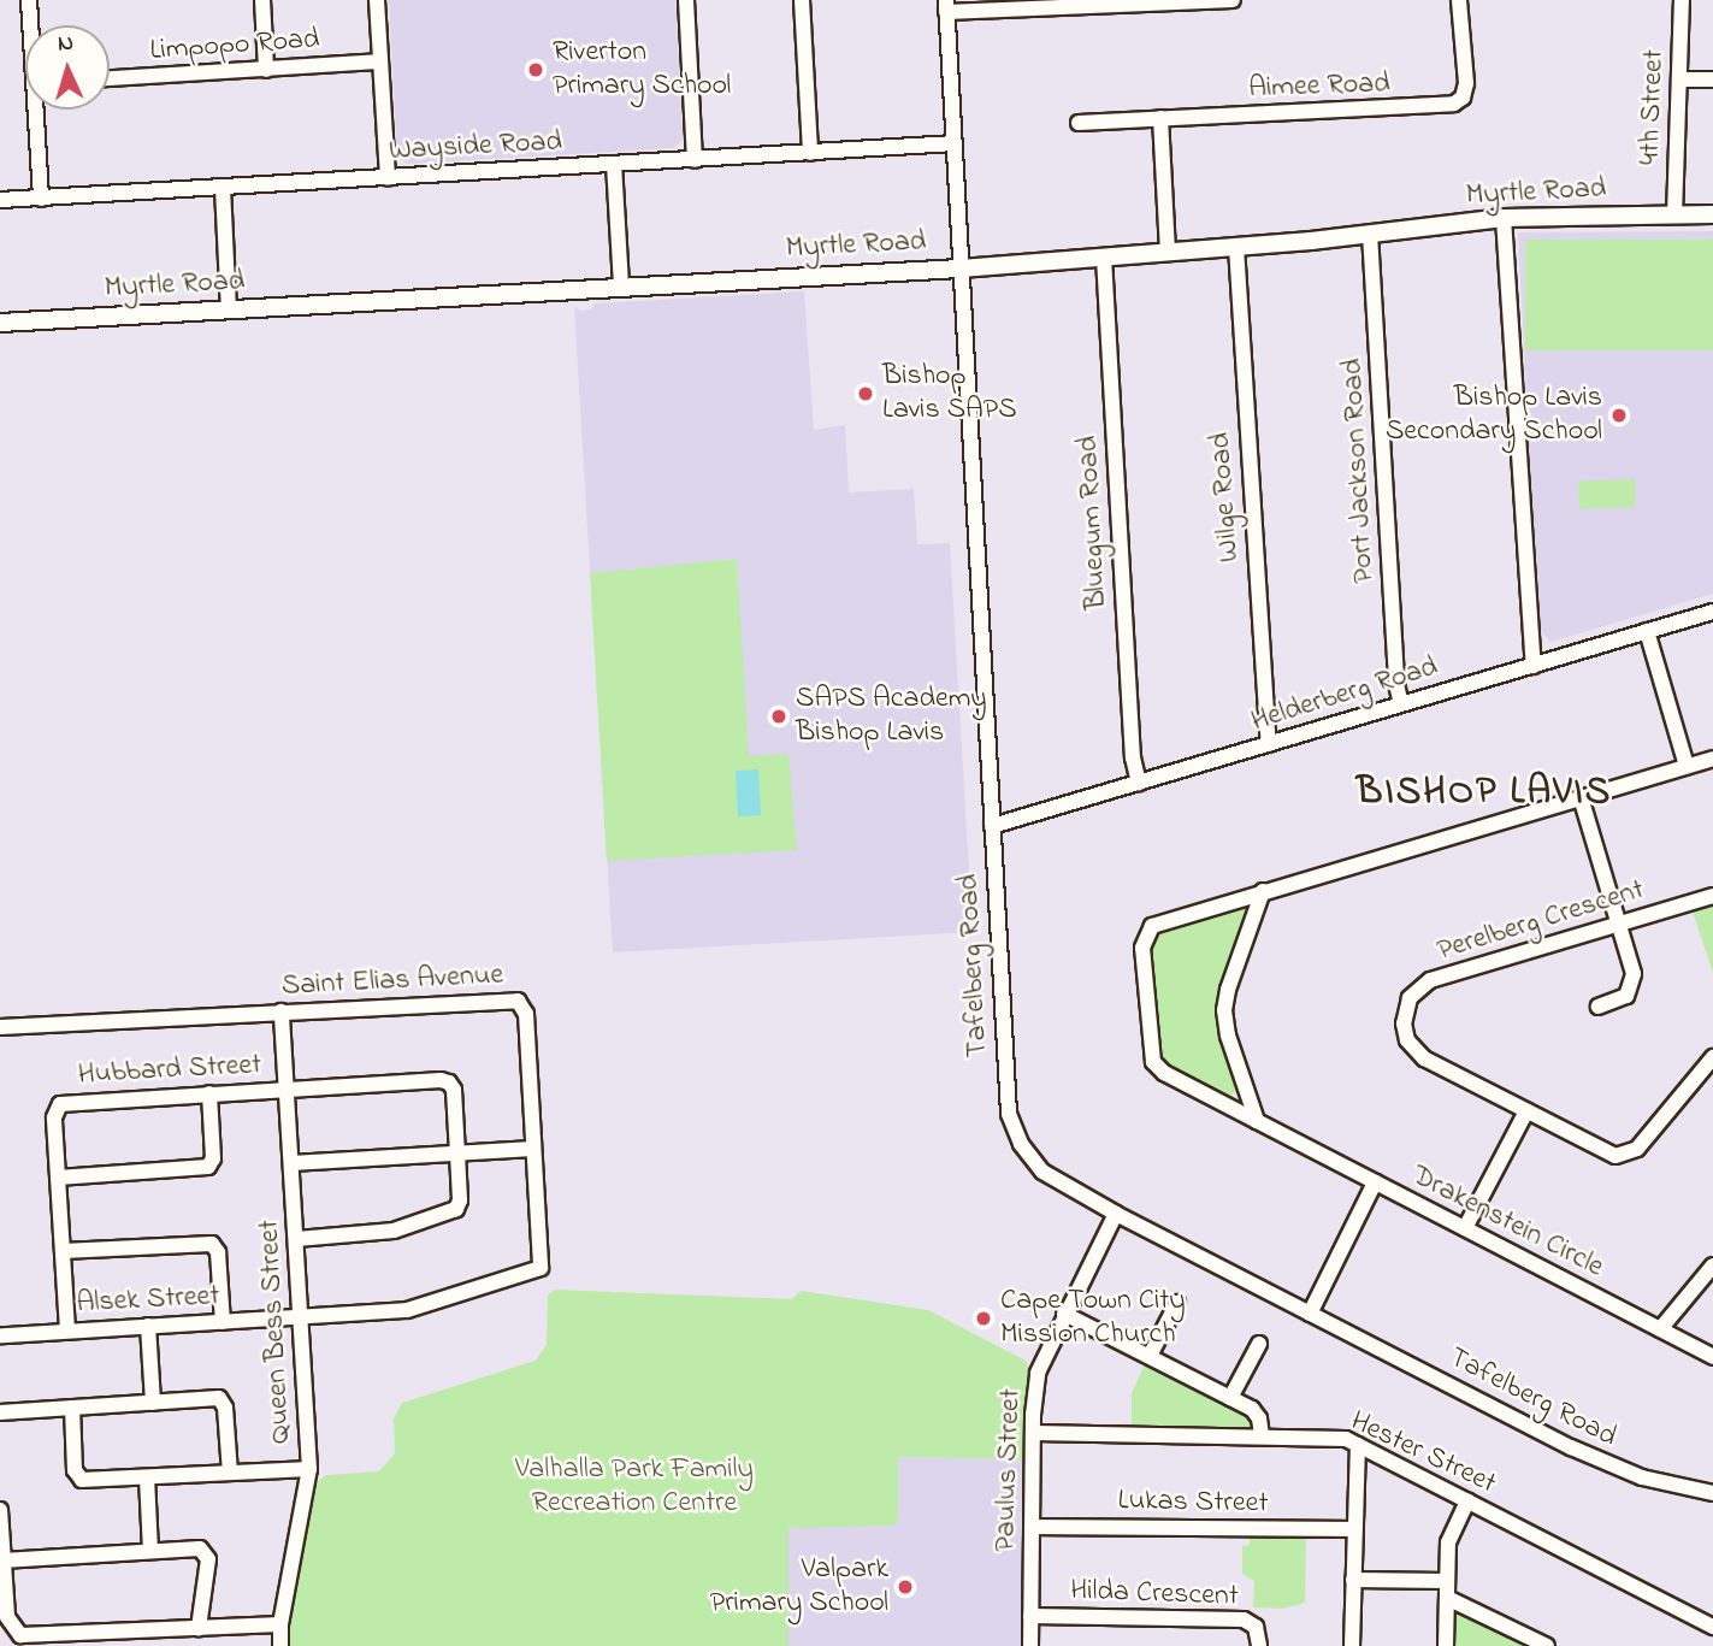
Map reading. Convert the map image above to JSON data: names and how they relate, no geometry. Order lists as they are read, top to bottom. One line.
{"streets":{"street":["Limpopo Road","Aimee Road","4th Street","Wayside Road","Myrtle Road","Port Jackson Road","Wilge Road","Bluegum Road","Helderberg Road","Perelberg Crescent","Tafelberg Road","Saint Elias Avenue","Hubbard Street","Drakenstein Circle","Alsek Street","Queen Bess Street","Hester Street","Paulus Street","Lukas Street","Hilda Crescent"]},"crossings":[["4th Street","Myrtle Road"],["Wayside Road","Tafelberg Road"],["Myrtle Road","Port Jackson Road"],["Myrtle Road","Wilge Road"],["Myrtle Road","Bluegum Road"],["Myrtle Road","Tafelberg Road"],["Port Jackson Road","Helderberg Road"],["Wilge Road","Helderberg Road"],["Bluegum Road","Helderberg Road"],["Helderberg Road","Tafelberg Road"],["Tafelberg Road","Paulus Street"],["Saint Elias Avenue","Alsek Street"],["Saint Elias Avenue","Queen Bess Street"],["Hubbard Street","Queen Bess Street"],["Alsek Street","Queen Bess Street"],["Hester Street","Paulus Street"],["Paulus Street","Lukas Street"],["Paulus Street","Hilda Crescent"]],"districts":["BISHOP LAVIS"],"parks":["Valhalla Park Family Recreation Centre"],"places":["Riverton Primary School","Bishop Lavis SAPS","Bishop Lavis Secondary School","SAPS Academy Bishop Lavis","Cape Town City Mission Church","Valpark Primary School"],"north":"top"}
